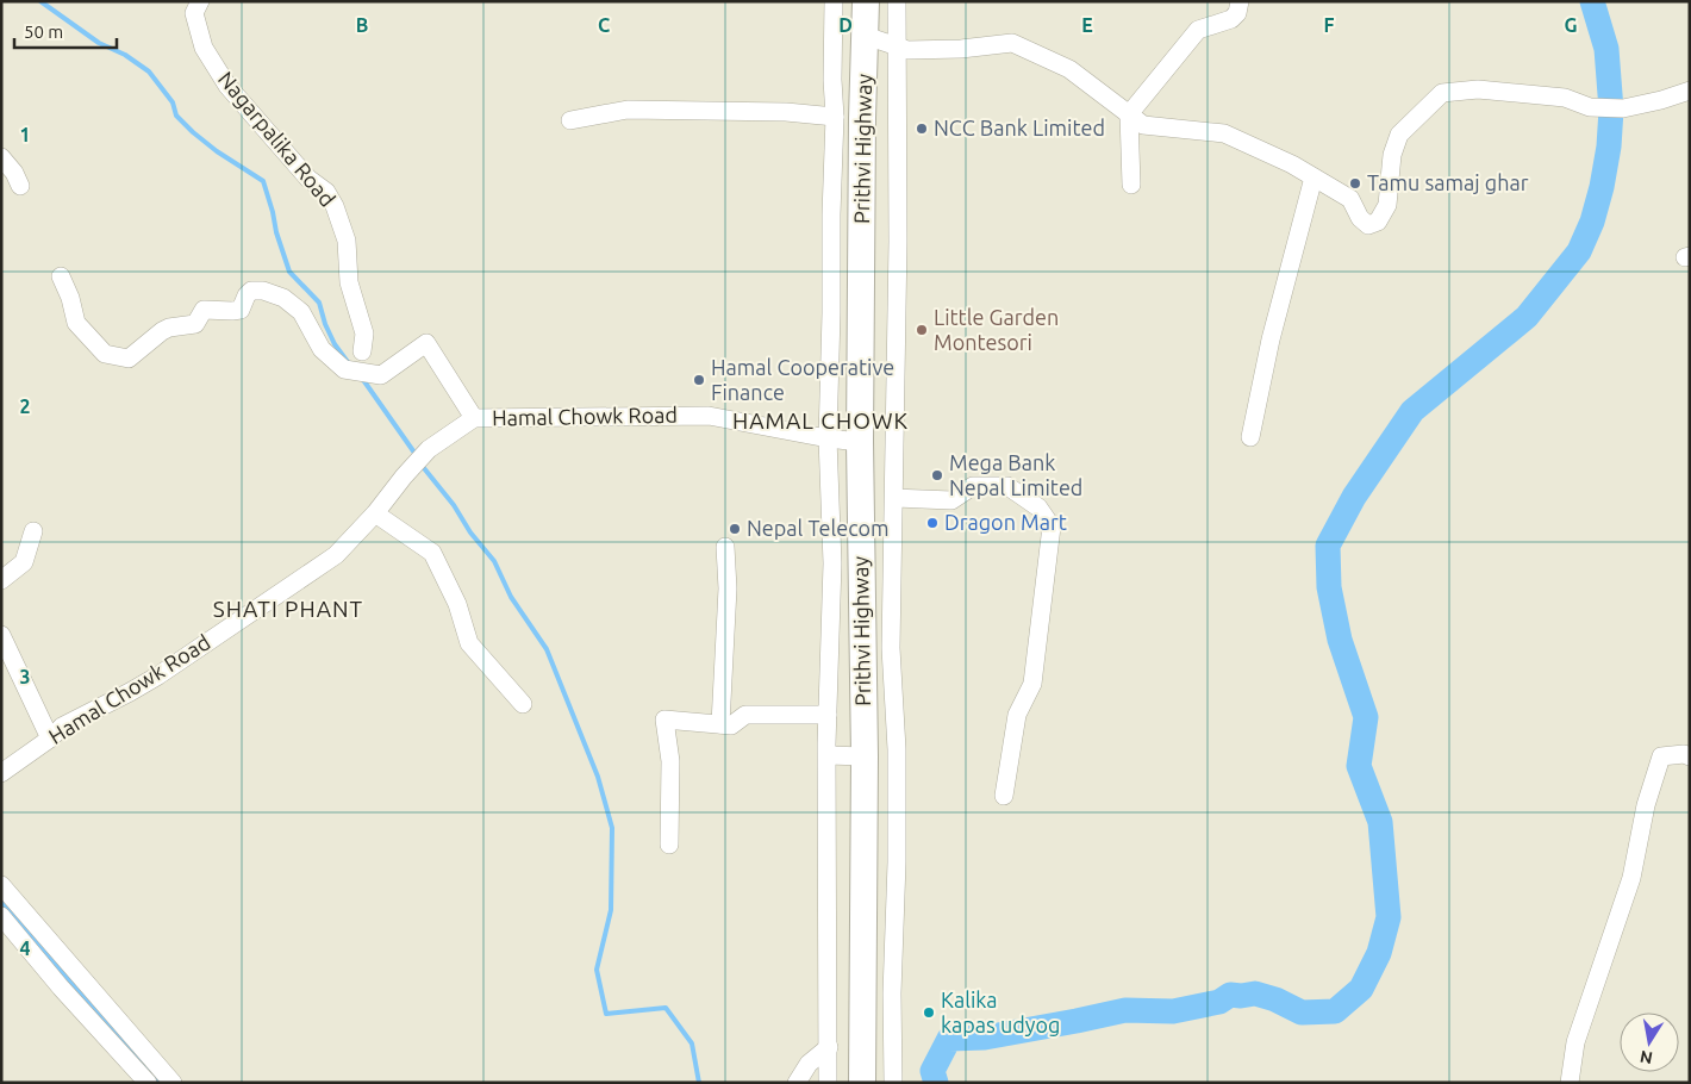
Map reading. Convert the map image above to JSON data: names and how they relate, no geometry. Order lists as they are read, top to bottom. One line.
{"streets":{"highway":["Prithvi Highway"],"street":["Nagarpalika Road","Hamal Chowk Road"]},"crossings":[["Prithvi Highway","Hamal Chowk Road"]],"districts":["HAMAL CHOWK","SHATI PHANT"],"places":["NCC Bank Limited","Tamu samaj ghar","Little Garden Montesori","Hamal Cooperative Finance","Mega Bank Nepal Limited","Dragon Mart","Nepal Telecom","Kalika kapas udyog"],"scale_bar":"50 m","north":"bottom","grid":{"columns":["B","C","D","E","F","G"],"rows":["1","2","3","4"]}}
